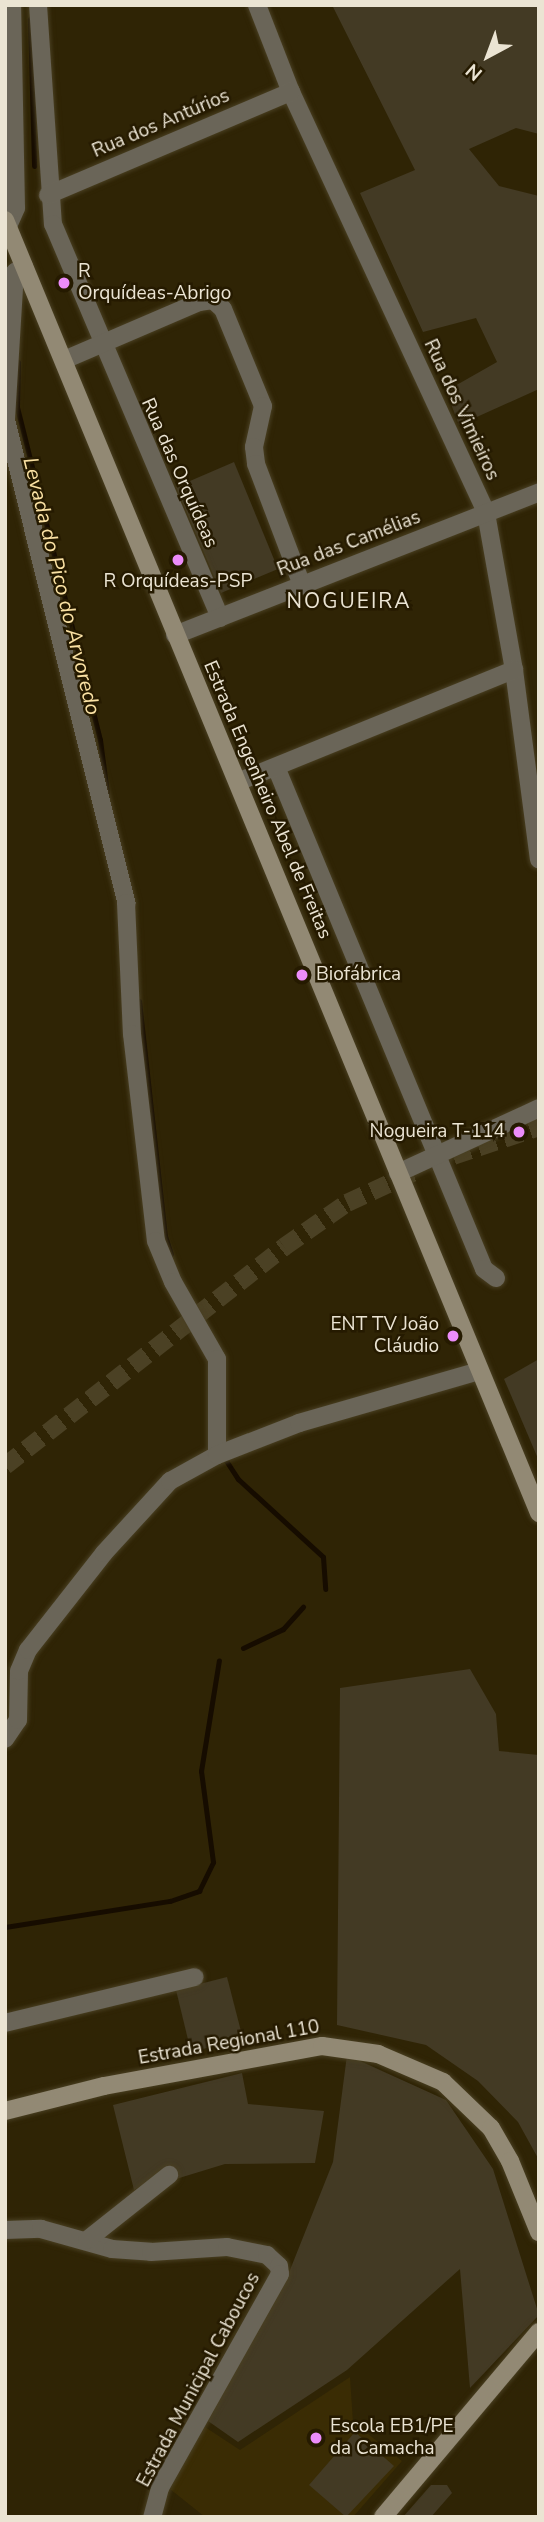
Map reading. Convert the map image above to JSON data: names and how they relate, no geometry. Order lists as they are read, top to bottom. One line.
{"streets":{"main road":["Estrada Engenheiro Abel de Freitas","Estrada Regional 110"],"street":["Rua dos Antúrios","Rua dos Vimieiros","Rua das Orquídeas","Rua das Camélias","Estrada Municipal Caboucos"]},"crossings":[["Rua dos Antúrios","Rua dos Vimieiros"],["Rua dos Antúrios","Rua das Orquídeas"],["Rua dos Vimieiros","Rua das Camélias"],["Rua das Orquídeas","Rua das Camélias"],["Rua das Camélias","Estrada Engenheiro Abel de Freitas"]],"districts":["NOGUEIRA"],"water":["Levada do Pico do Arvoredo"],"places":["R Orquídeas-Abrigo","R Orquídeas-PSP","Biofábrica","Nogueira T-114","ENT TV João Cláudio","Escola EB1/PE da Camacha"],"north":"bottom left"}
